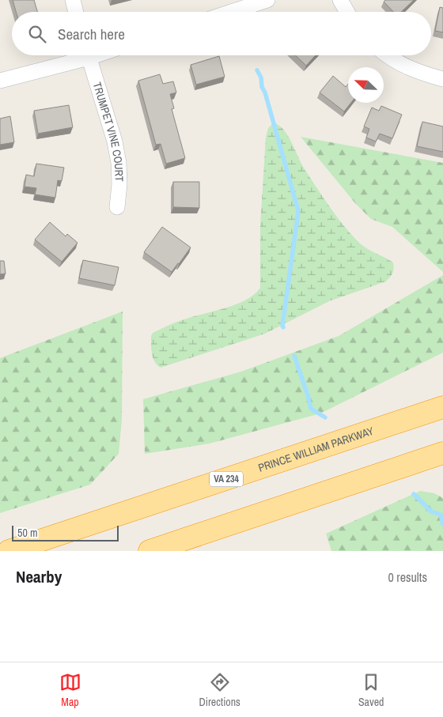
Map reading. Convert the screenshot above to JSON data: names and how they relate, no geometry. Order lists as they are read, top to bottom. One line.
{"streets":{"highway":["PRINCE WILLIAM PARKWAY","VA 234"],"street":["TRUMPET VINE COURT"]},"scale_bar":"50 m","north":"top left","page":{"search":"Search here","scale":"50 m","heading":["Nearby","0 results"],"nav":["Map","Directions","Saved"]}}
